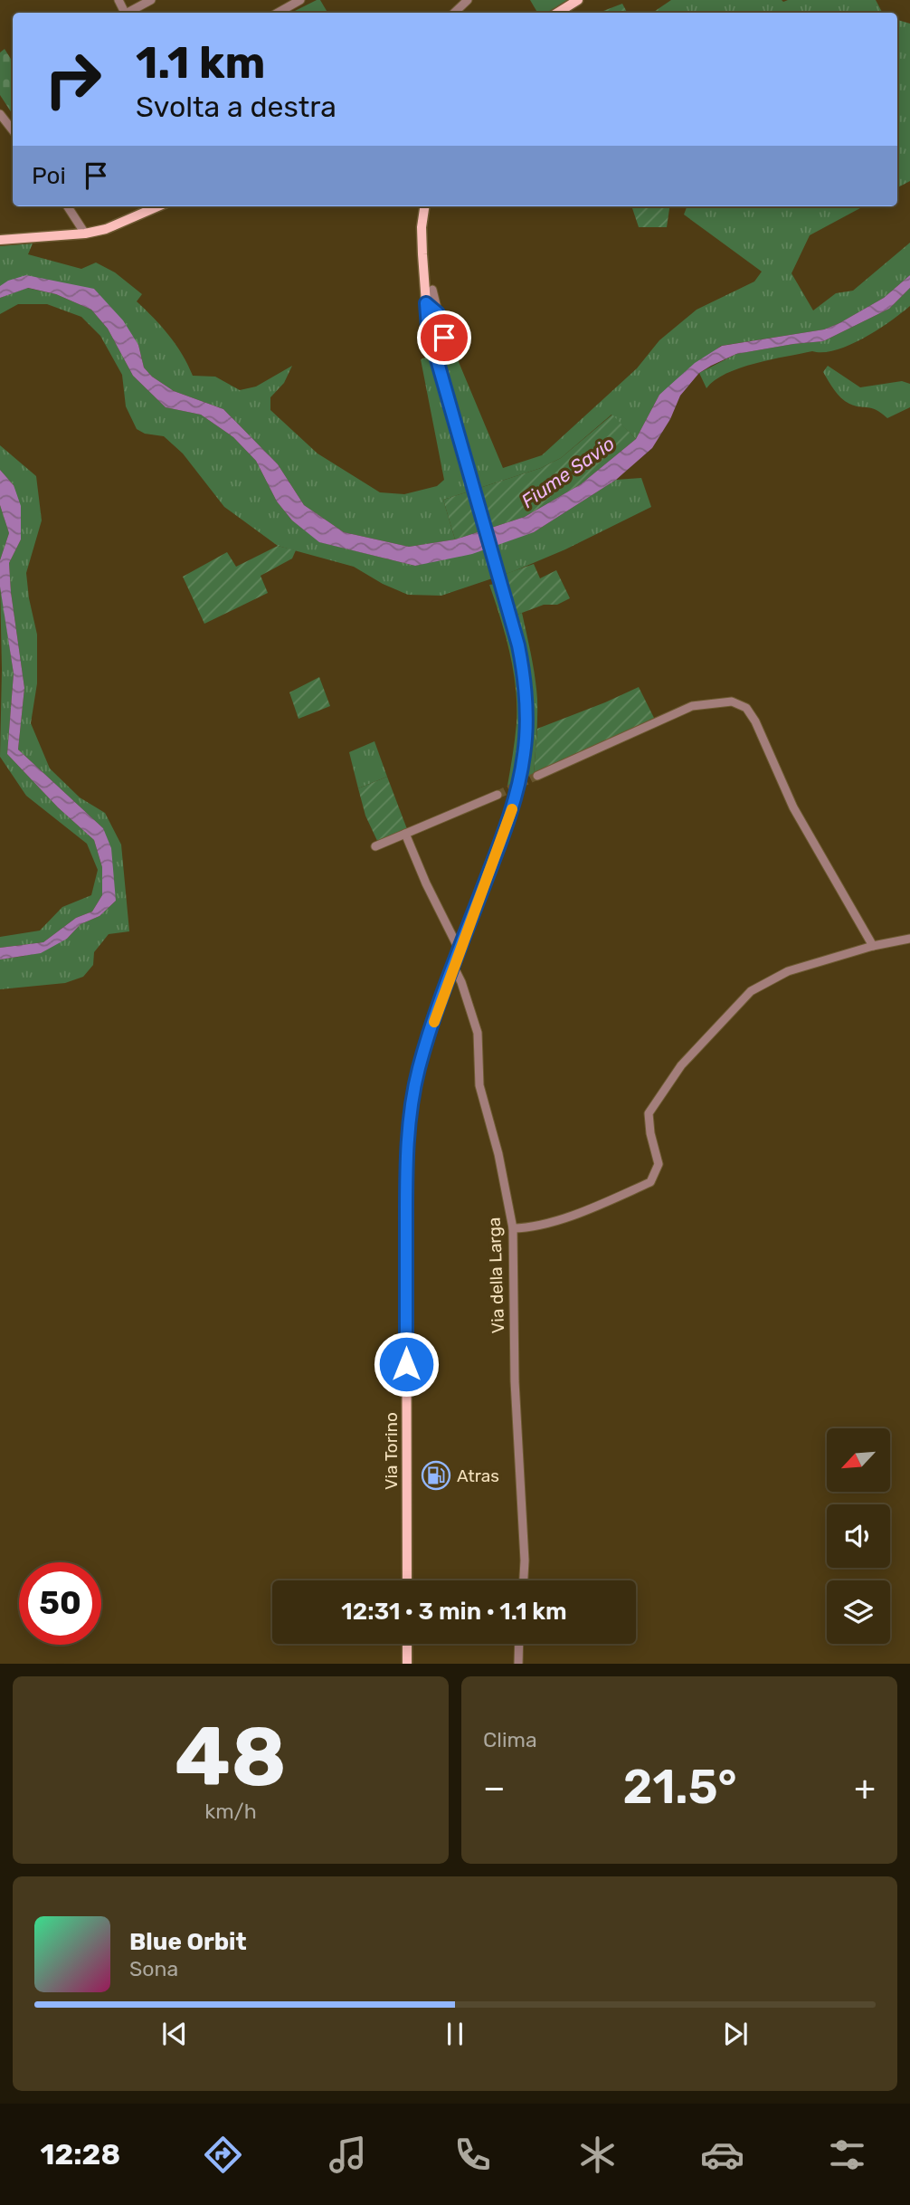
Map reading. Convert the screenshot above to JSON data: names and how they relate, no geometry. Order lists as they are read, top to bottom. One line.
{"streets":{"main road":["Via Torino"],"street":["Via della Larga"]},"crossings":[["Via della Larga","Via Torino"]],"water":["Fiume Savio"],"places":{"fuel station":["Atras"]},"north":"bottom left","page":{"turn":["1.1 km","Svolta a destra"],"then":"Poi","limit":"50","trip":"12:31 · 3 min · 1.1 km","tile":[["48","km/h"],"Clima"],"heat":["−","21.5°","+"],"song":["Blue Orbit","Sona"],"tabs":"12:28"}}
